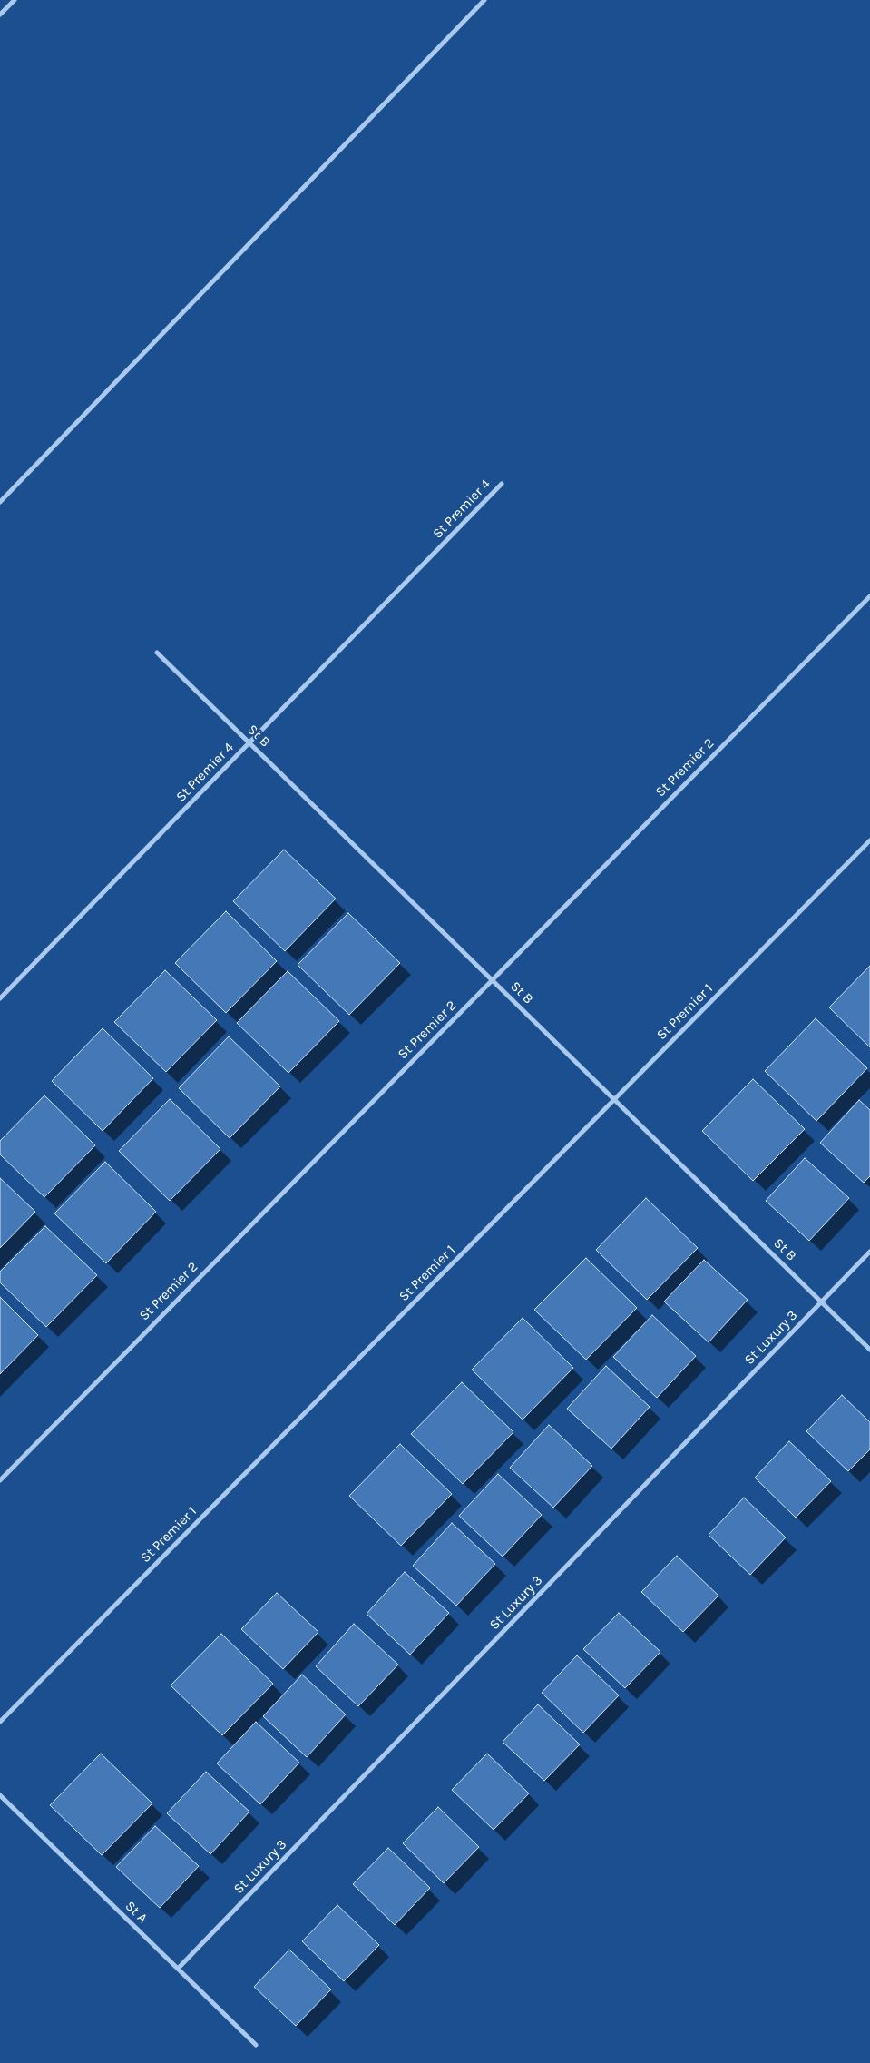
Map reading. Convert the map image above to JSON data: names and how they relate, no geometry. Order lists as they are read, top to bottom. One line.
{"streets":{"street":["St Premier 4","St B","St Premier 2","St Premier 1","St Luxury 3","St A"]},"crossings":[["St Premier 4","St B"],["St B","St Premier 2"],["St B","St Premier 1"],["St B","St Luxury 3"],["St Luxury 3","St A"]]}
